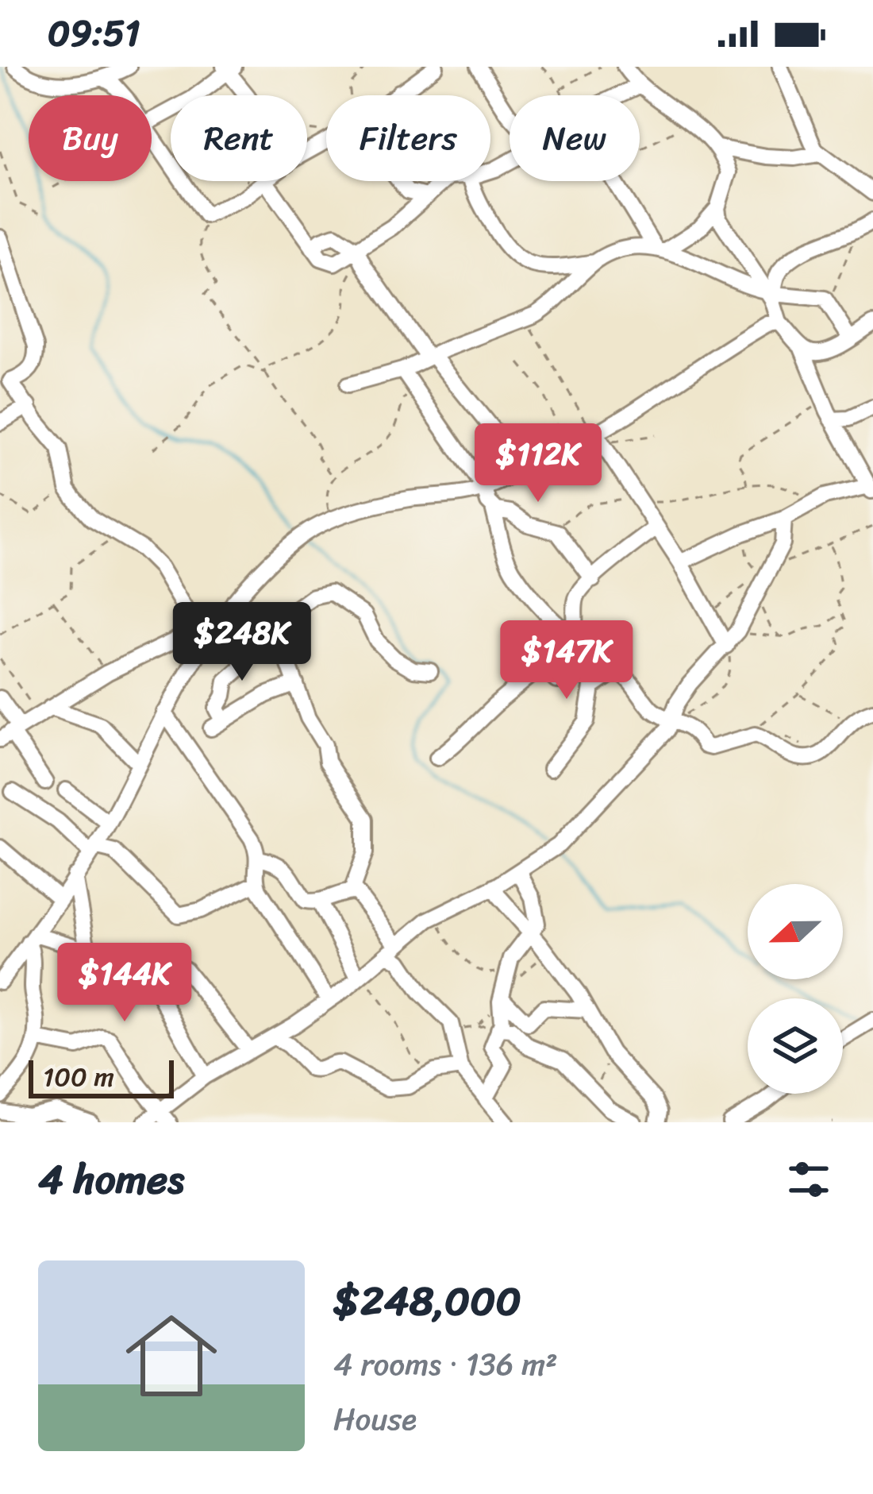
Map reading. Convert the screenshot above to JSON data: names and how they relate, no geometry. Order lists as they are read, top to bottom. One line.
{"scale_bar":"100 m","north":"left","page":{"status":"09:51","chip":["Buy","Rent","Filters","New"],"price":["$112K","$248K","$147K","$144K"],"scale":"100 m","heading":"4 homes","list":[{"name":"$248,000","note":"4 rooms · 136 m² · House"}]}}
